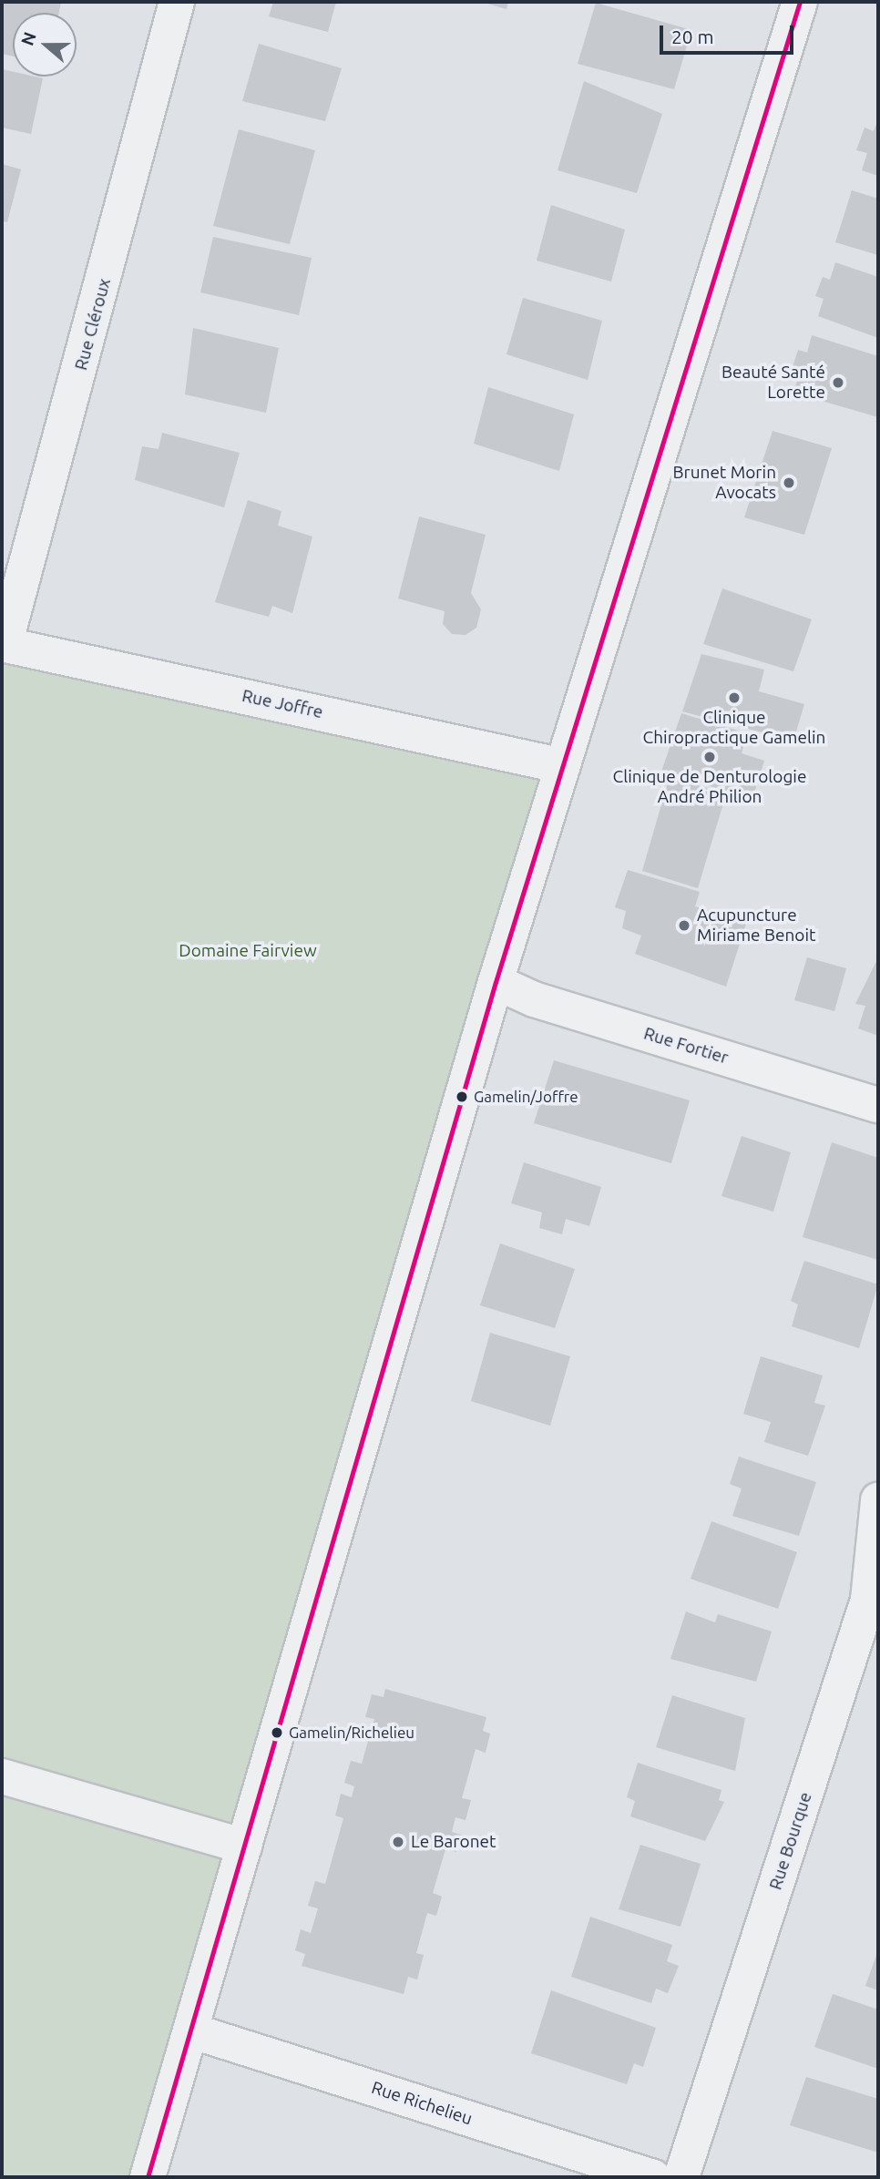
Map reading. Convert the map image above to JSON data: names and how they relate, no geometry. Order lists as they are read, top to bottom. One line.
{"streets":{"street":["Rue Cléroux","Rue Joffre","Rue Fortier","Rue Bourque","Rue Richelieu"]},"crossings":[["Rue Cléroux","Rue Joffre"]],"parks":["Domaine Fairview"],"places":["Beauté Santé Lorette","Brunet Morin Avocats","Clinique Chiropractique Gamelin","Clinique de Denturologie André Philion","Acupuncture Miriame Benoit","Gamelin/Joffre","Gamelin/Richelieu","Le Baronet"],"scale_bar":"20 m","north":"left"}
